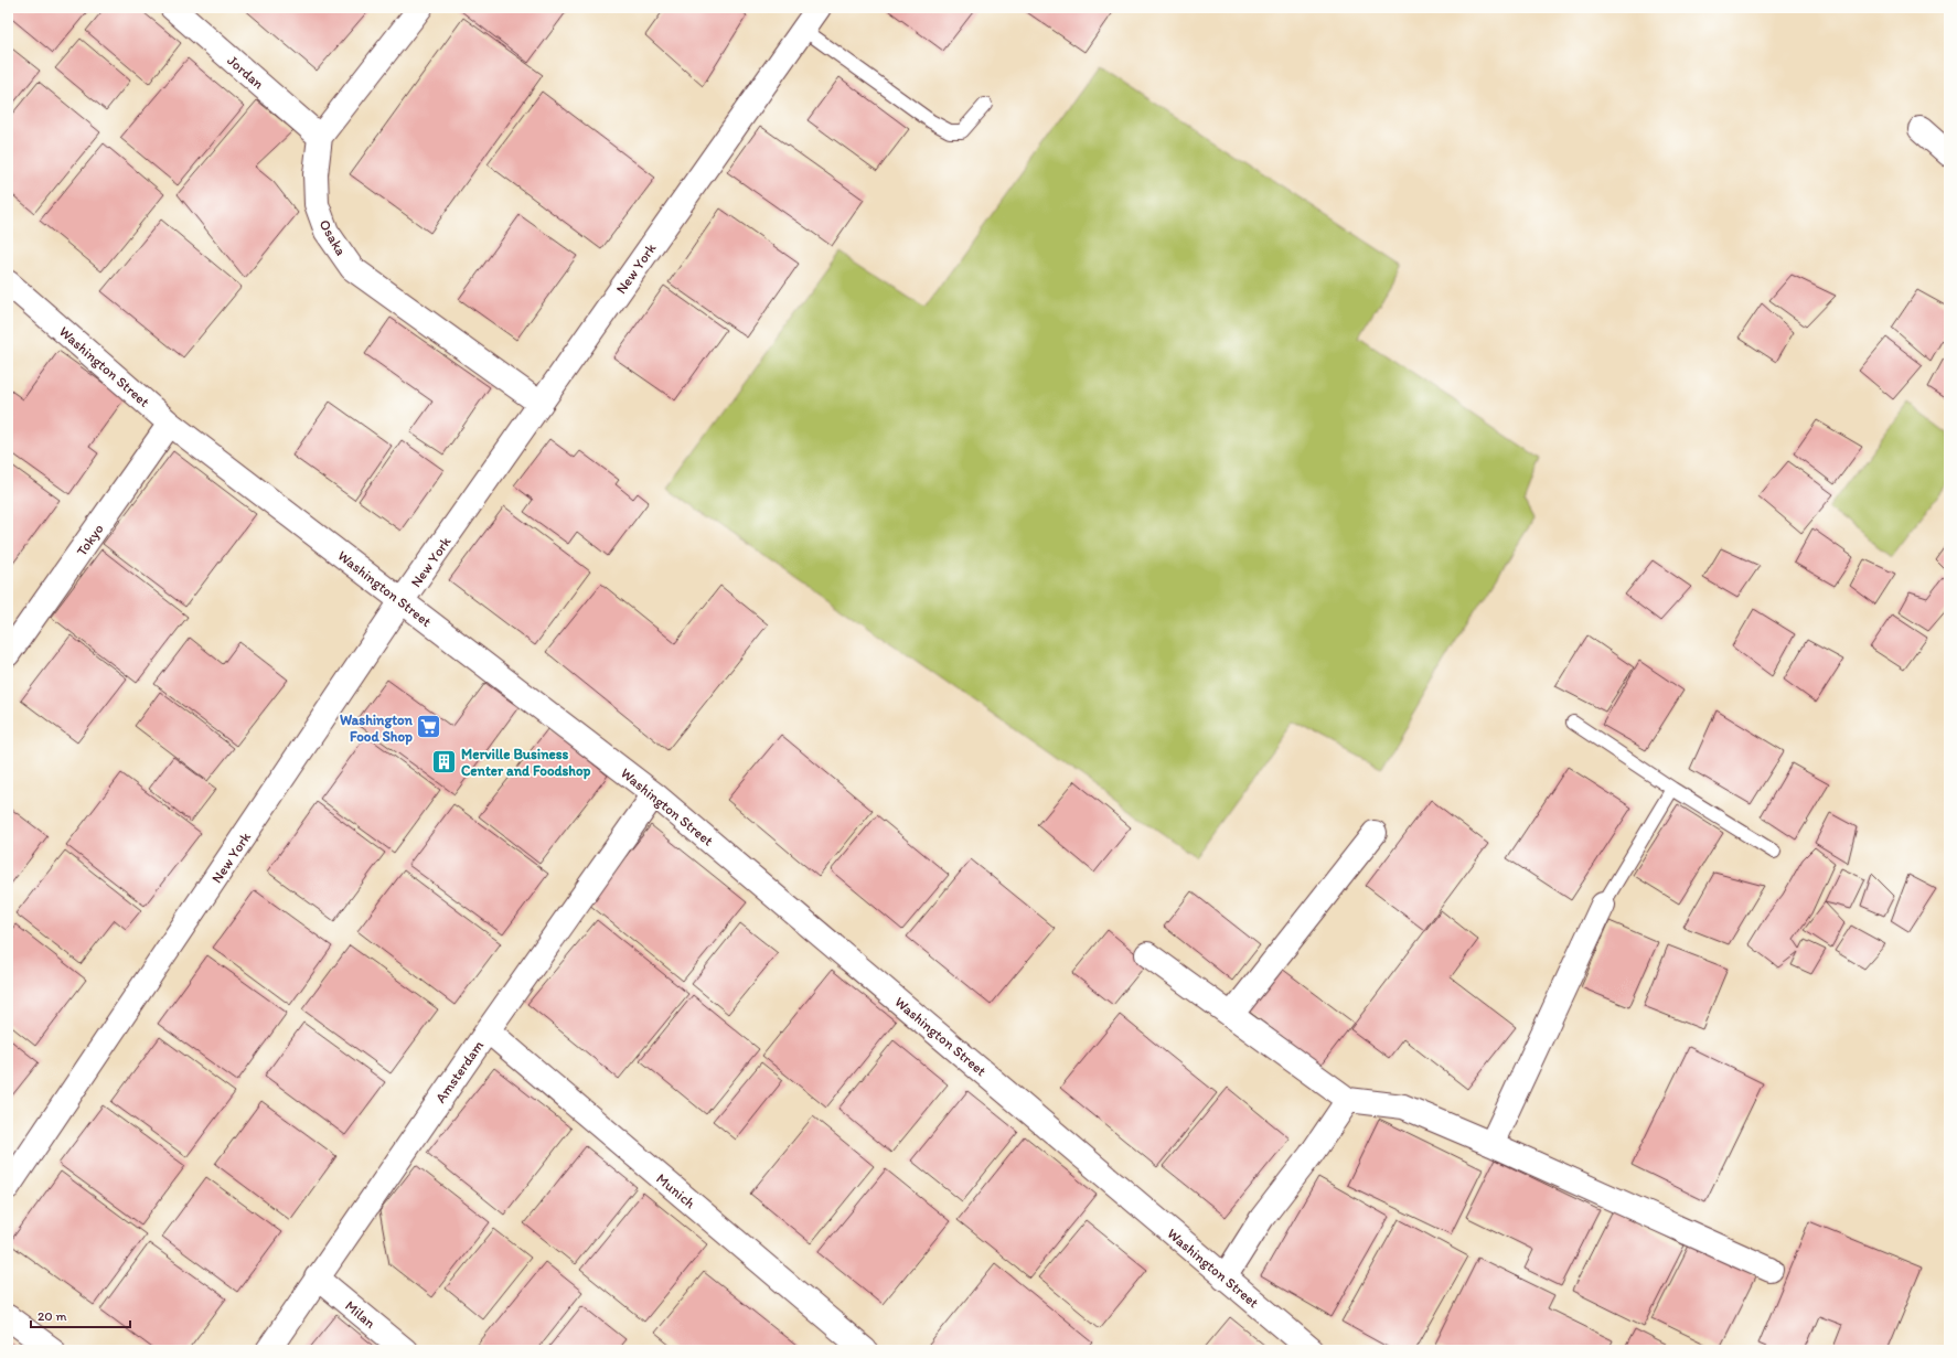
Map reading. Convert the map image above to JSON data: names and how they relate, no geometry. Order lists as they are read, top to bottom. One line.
{"streets":{"street":["Jordan","Osaka","New York","Washington Street","Tokyo","Amsterdam","Munich","Milan"]},"crossings":[["Jordan","Osaka"],["Osaka","New York"],["New York","Washington Street"],["Washington Street","Tokyo"],["Washington Street","Amsterdam"],["Amsterdam","Munich"],["Amsterdam","Milan"]],"places":{"supermarket":["Washington Food Shop"],"building":["Merville Business Center and Foodshop"]},"scale_bar":"20 m"}
